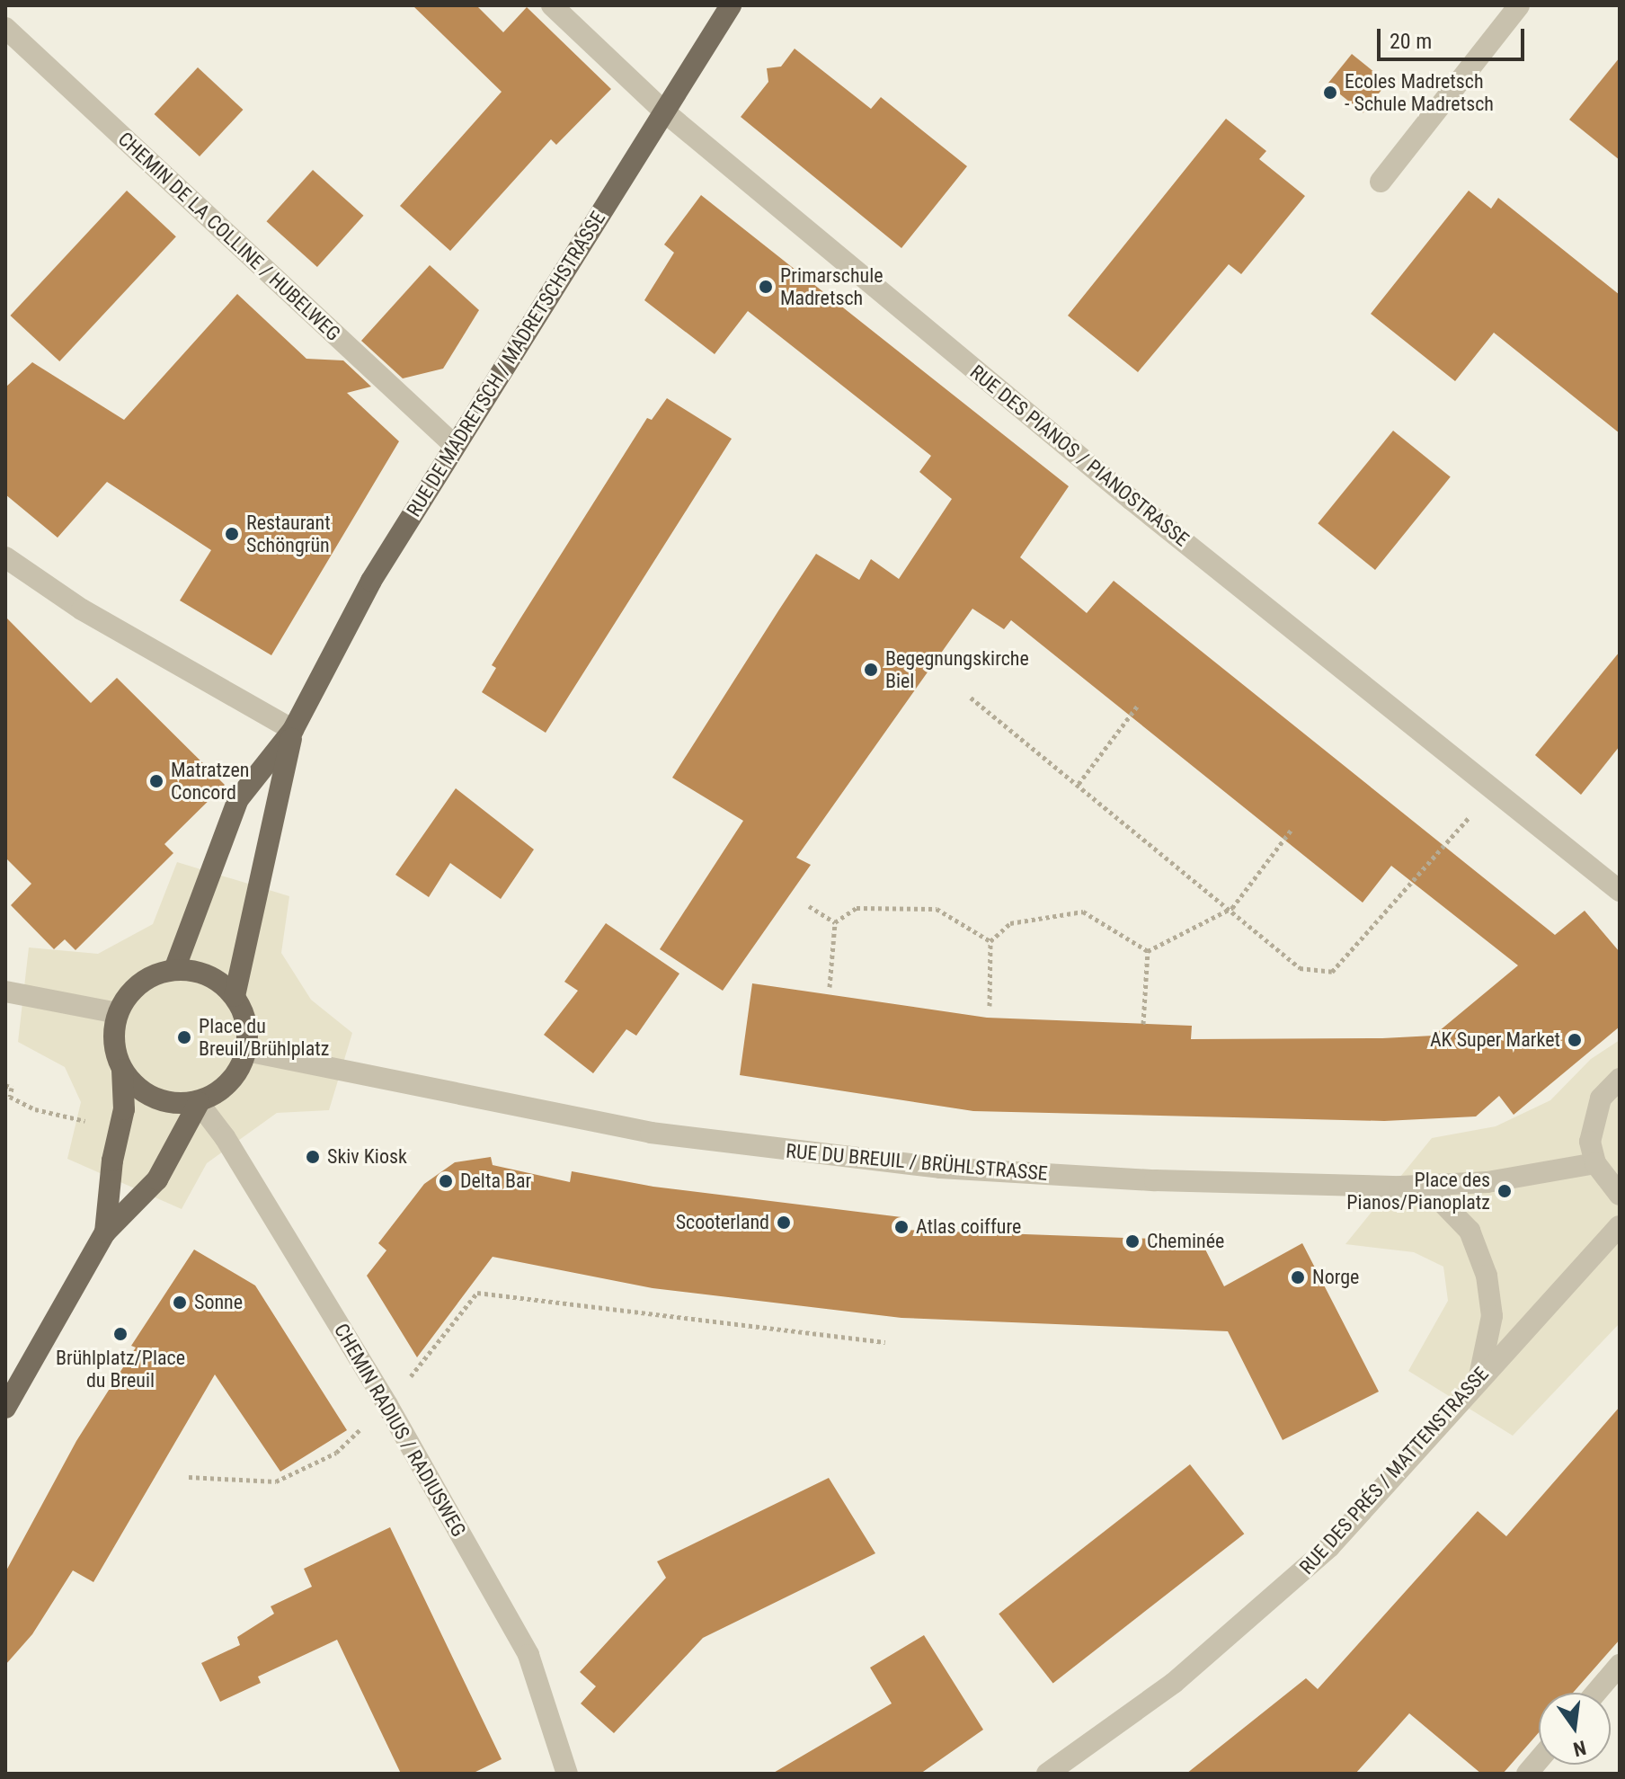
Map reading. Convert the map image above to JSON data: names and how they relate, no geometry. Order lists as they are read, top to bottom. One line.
{"streets":{"main road":["RUE DE MADRETSCH / MADRETSCHSTRASSE"],"street":["CHEMIN DE LA COLLINE / HUBELWEG","RUE DES PIANOS / PIANOSTRASSE","RUE DU BREUIL / BRÜHLSTRASSE","CHEMIN RADIUS / RADIUSWEG","RUE DES PRÉS / MATTENSTRASSE"]},"crossings":[["CHEMIN DE LA COLLINE / HUBELWEG","RUE DE MADRETSCH / MADRETSCHSTRASSE"],["RUE DE MADRETSCH / MADRETSCHSTRASSE","RUE DES PIANOS / PIANOSTRASSE"],["RUE DE MADRETSCH / MADRETSCHSTRASSE","RUE DU BREUIL / BRÜHLSTRASSE"],["RUE DE MADRETSCH / MADRETSCHSTRASSE","CHEMIN RADIUS / RADIUSWEG"],["RUE DU BREUIL / BRÜHLSTRASSE","CHEMIN RADIUS / RADIUSWEG"]],"places":["Ecoles Madretsch - Schule Madretsch","Primarschule Madretsch","Restaurant Schöngrün","Begegnungskirche Biel","Matratzen Concord","Place du Breuil/Brühlplatz","AK Super Market","Skiv Kiosk","Delta Bar","Place des Pianos/Pianoplatz","Scooterland","Atlas coiffure","Cheminée","Norge","Sonne","Brühlplatz/Place du Breuil"],"scale_bar":"20 m","north":"bottom"}
